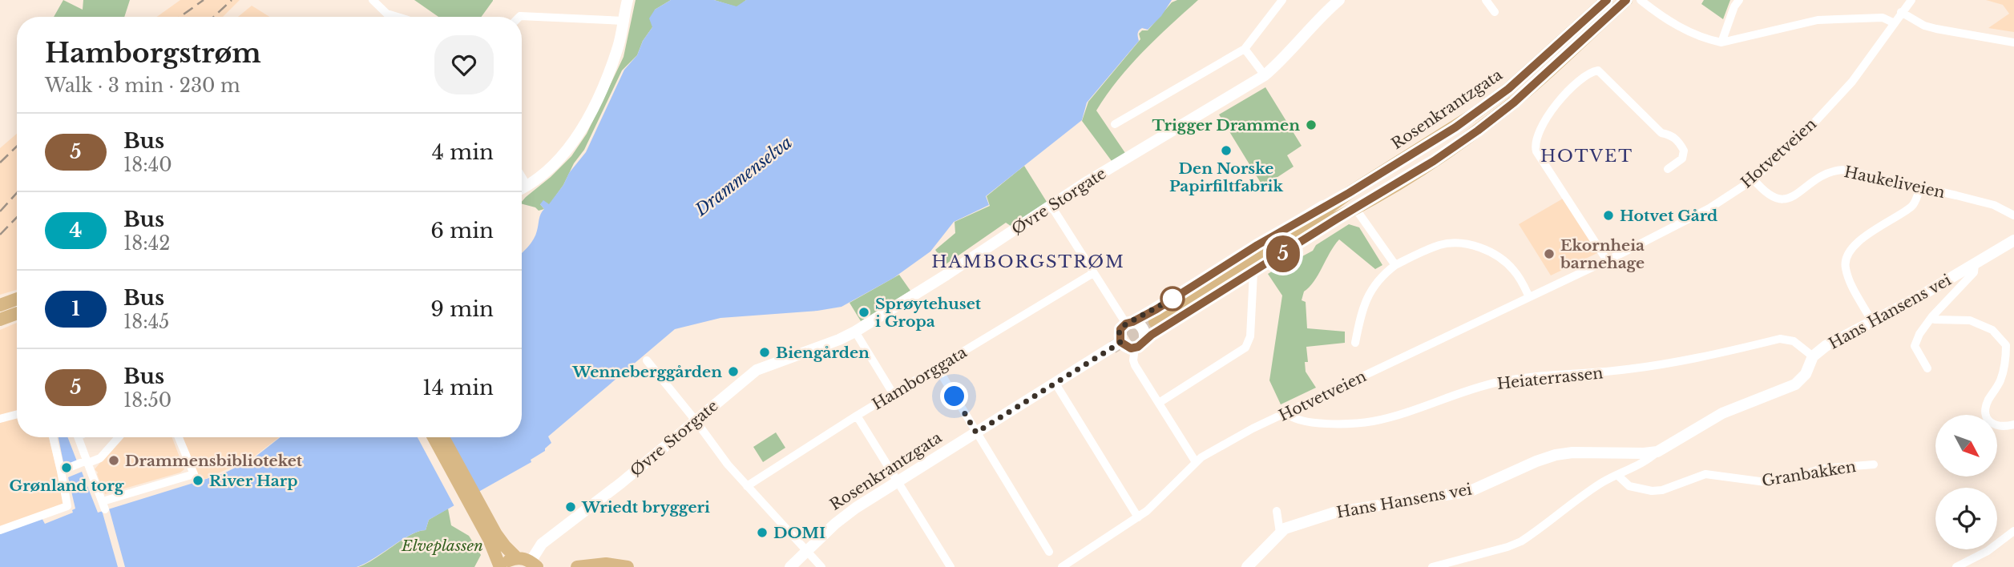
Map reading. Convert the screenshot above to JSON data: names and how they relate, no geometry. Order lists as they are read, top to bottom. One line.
{"streets":{"main road":["Rosenkrantzgata","Øvre Storgate","Hans Hansens vei"],"street":["Hotvetveien","Haukeliveien","Hamborggata","Heiaterrassen","Granbakken"]},"crossings":[["Hotvetveien","Haukeliveien"],["Hotvetveien","Heiaterrassen"],["Hans Hansens vei","Heiaterrassen"]],"districts":["HOTVET","HAMBORGSTRØM"],"water":["Drammenselva"],"parks":["Elveplassen"],"places":["Trigger Drammen","Den Norske Papirfiltfabrik","Hotvet Gård","Ekornheia barnehage","Sprøytehuset i Gropa","Biengården","Wenneberggården","Drammensbiblioteket","Grønland torg","River Harp","Wriedt bryggeri","DOMI"],"lines":["bus line 5"],"north":"bottom right","page":{"on_map":"5","heading":["Hamborgstrøm","Walk · 3 min · 230 m"],"list":[{"mark":"5","name":"Bus","note":"18:40","value":"4 min"},{"mark":"4","name":"Bus","note":"18:42","value":"6 min"},{"mark":"1","name":"Bus","note":"18:45","value":"9 min"},{"mark":"5","name":"Bus","note":"18:50","value":"14 min"}]}}
